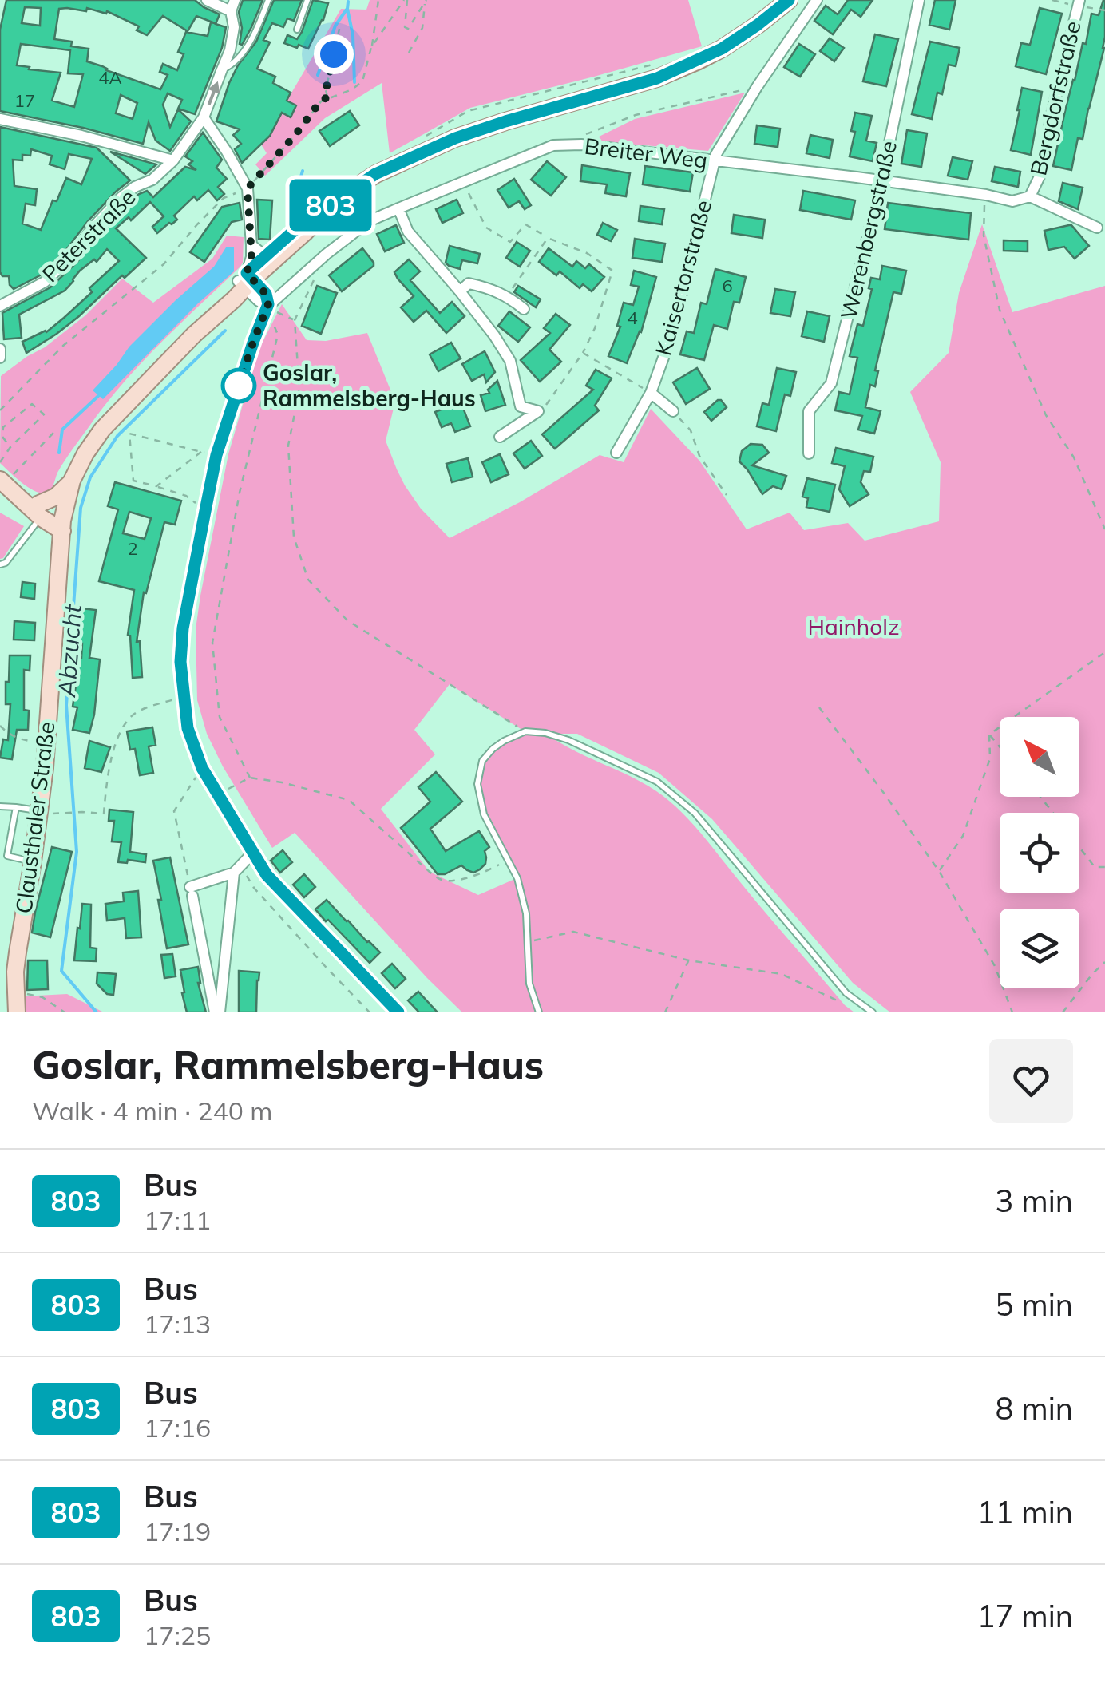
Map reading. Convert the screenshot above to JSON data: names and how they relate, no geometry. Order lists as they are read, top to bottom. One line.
{"streets":{"main road":["Clausthaler Straße"],"street":["Bergdorfstraße","Breiter Weg","Werenbergstraße","Peterstraße","Kaisertorstraße"]},"crossings":[["Bergdorfstraße","Breiter Weg"],["Breiter Weg","Werenbergstraße"],["Breiter Weg","Kaisertorstraße"]],"water":["Abzucht"],"parks":["Hainholz"],"places":["Goslar, Rammelsberg-Haus"],"lines":["bus line 803"],"house_numbers":["4A","17","6","4","2"],"north":"top left","page":{"on_map":"803","heading":["Goslar, Rammelsberg-Haus","Walk · 4 min · 240 m"],"list":[{"mark":"803","name":"Bus","note":"17:11","value":"3 min"},{"mark":"803","name":"Bus","note":"17:13","value":"5 min"},{"mark":"803","name":"Bus","note":"17:16","value":"8 min"},{"mark":"803","name":"Bus","note":"17:19","value":"11 min"},{"mark":"803","name":"Bus","note":"17:25","value":"17 min"}]}}
